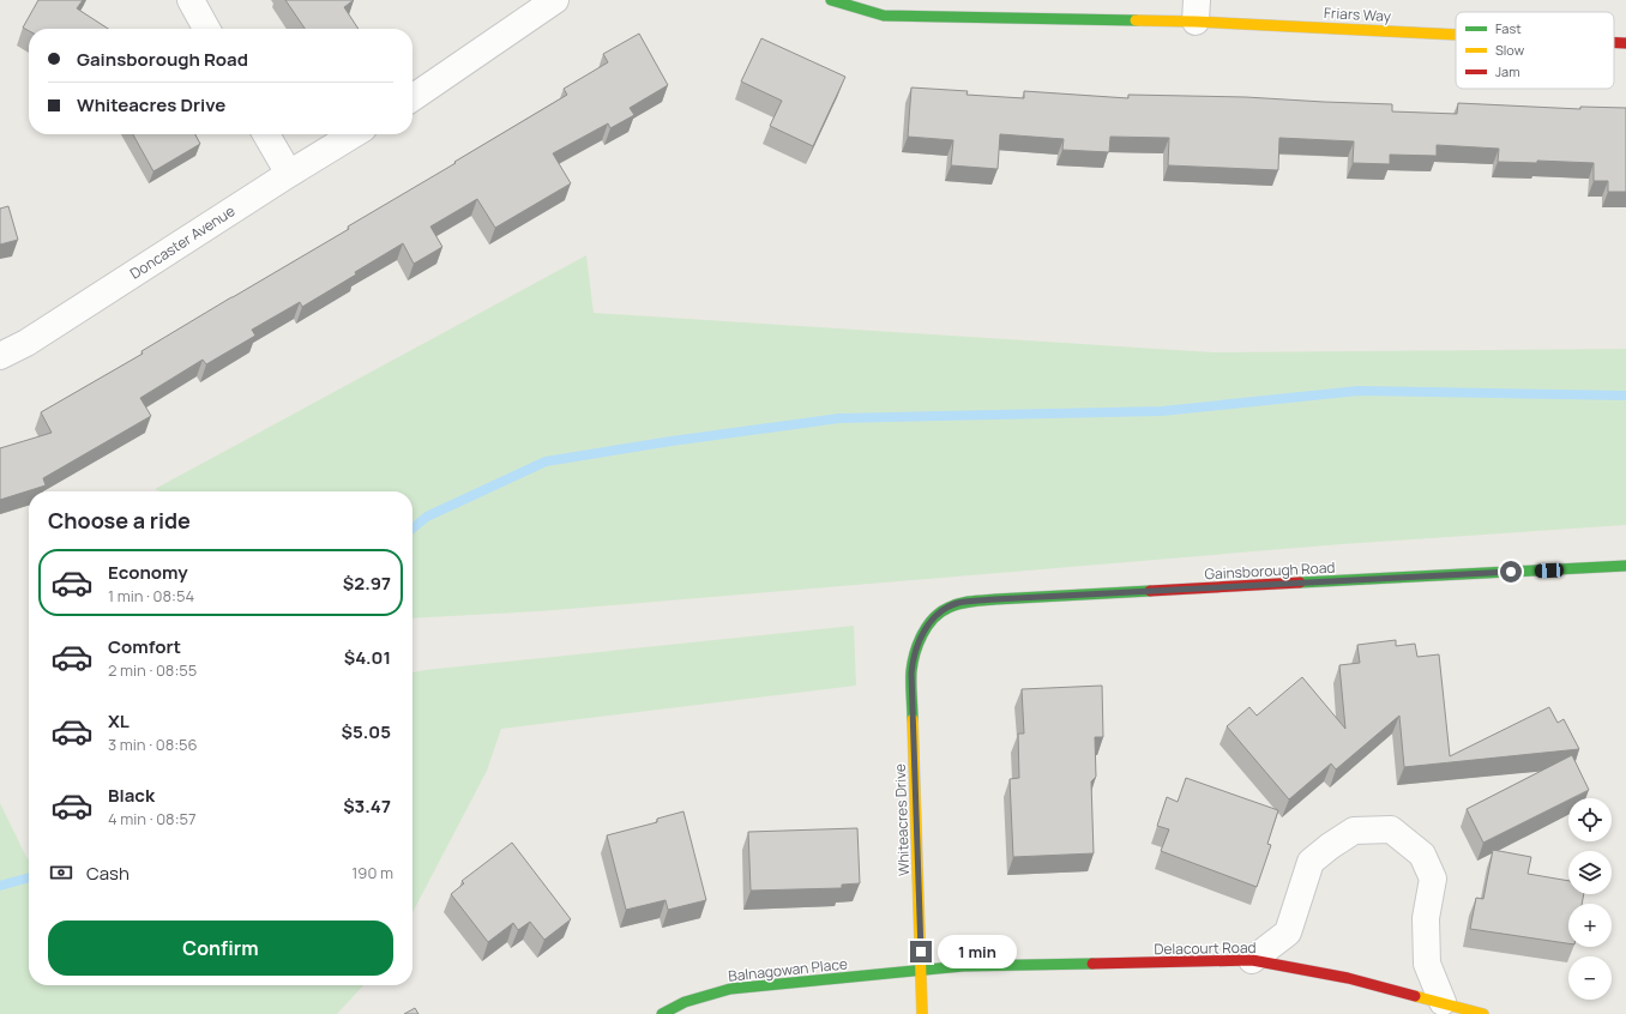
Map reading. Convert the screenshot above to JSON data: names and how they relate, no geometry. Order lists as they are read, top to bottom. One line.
{"streets":{"street":["Friars Way","Doncaster Avenue","Gainsborough Road","Whiteacres Drive","Delacourt Road","Balnagowan Place"]},"crossings":[["Gainsborough Road","Whiteacres Drive"],["Whiteacres Drive","Delacourt Road"],["Whiteacres Drive","Balnagowan Place"],["Delacourt Road","Balnagowan Place"]],"legend":["Fast","Slow","Jam"],"page":{"banner":["Gainsborough Road","Whiteacres Drive"],"heading":"Choose a ride","list":[{"name":"Economy","note":"1 min · 08:54","value":"$2.97"},{"name":"Comfort","note":"2 min · 08:55","value":"$4.01"},{"name":"XL","note":"3 min · 08:56","value":"$5.05"},{"name":"Black","note":"4 min · 08:57","value":"$3.47"}],"map_buttons":["+","−"],"pay":["Cash","190 m"],"buttons":"Confirm","bubble":"1 min"}}
